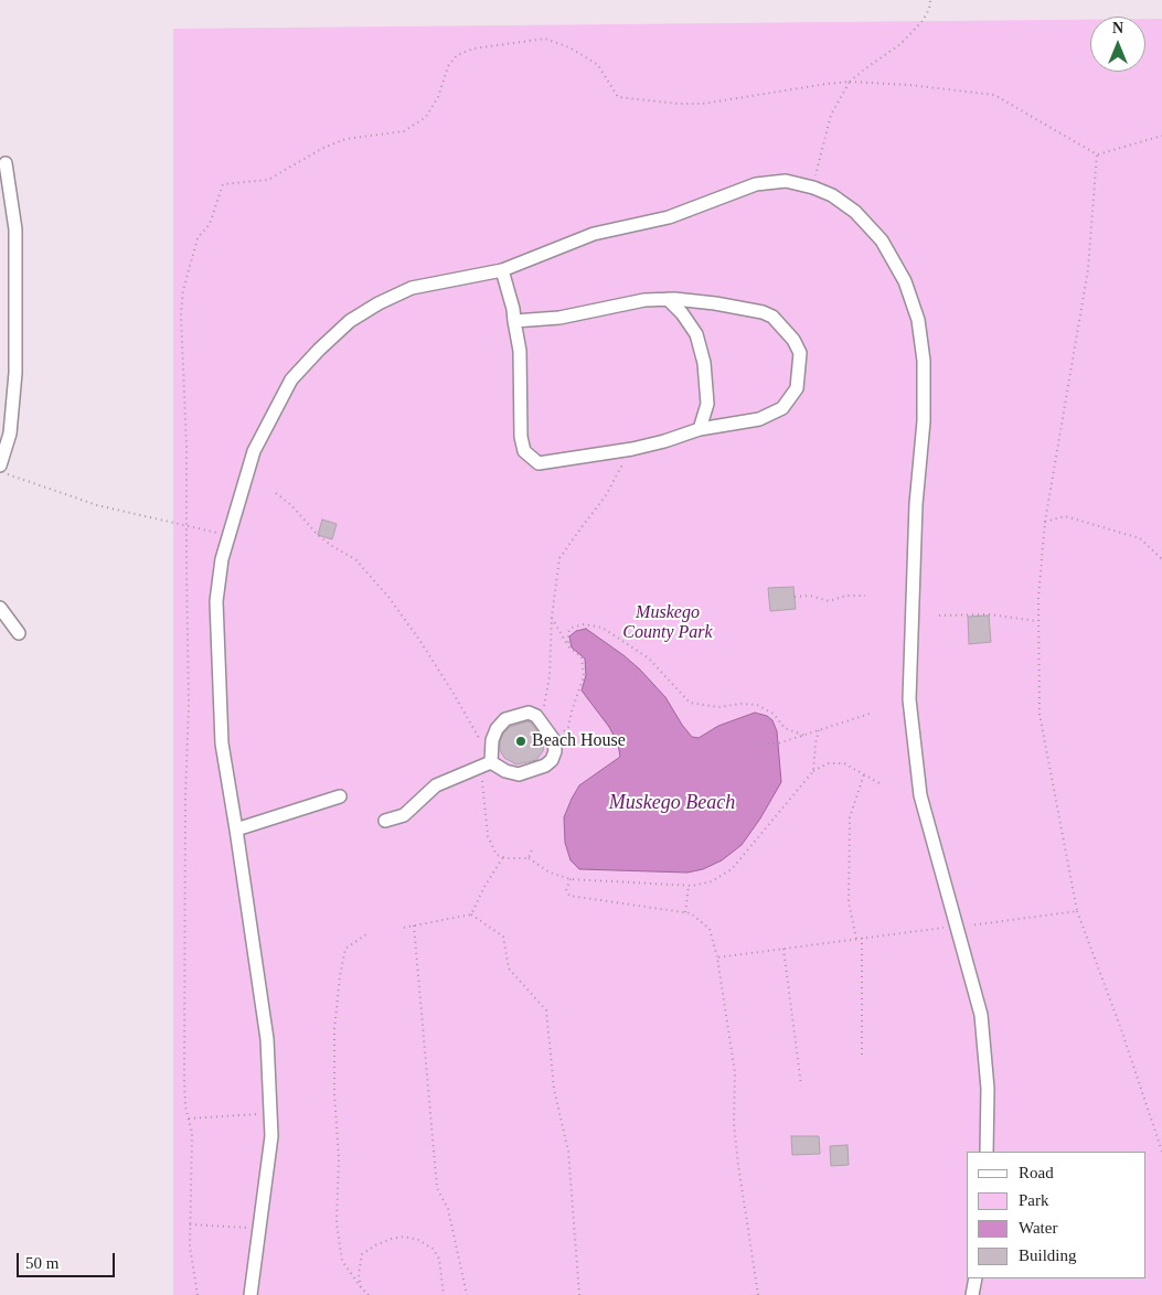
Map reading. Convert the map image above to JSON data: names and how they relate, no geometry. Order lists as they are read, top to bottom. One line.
{"water":["Muskego Beach"],"parks":["Muskego County Park"],"places":["Beach House"],"legend":["Road","Park","Water","Building"],"scale_bar":"50 m","north":"top"}
